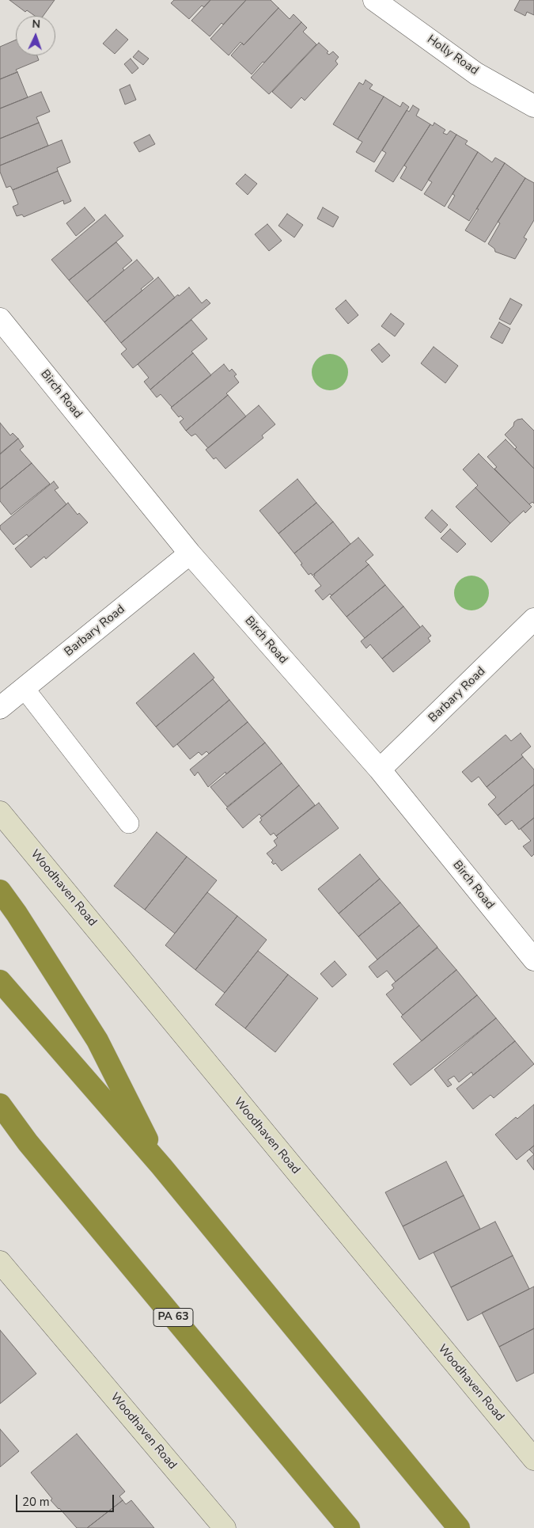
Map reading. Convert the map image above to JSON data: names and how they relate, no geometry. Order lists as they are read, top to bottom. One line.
{"streets":{"highway":["PA 63"],"main road":["Woodhaven Road"],"street":["Holly Road","Birch Road","Barbary Road"]},"crossings":[["Birch Road","Barbary Road"]],"scale_bar":"20 m","north":"top"}
